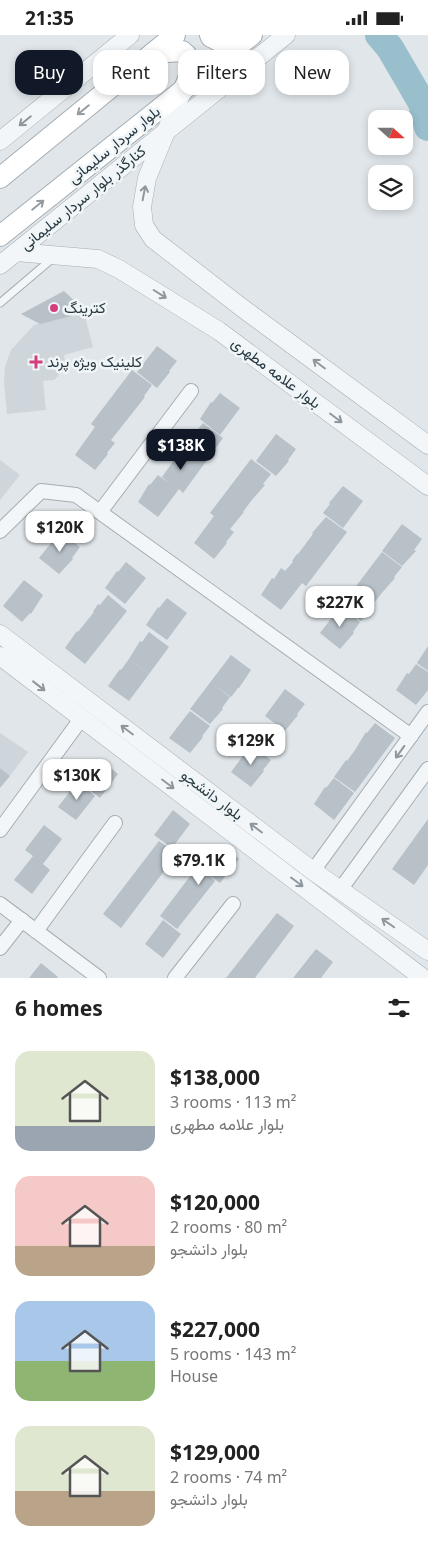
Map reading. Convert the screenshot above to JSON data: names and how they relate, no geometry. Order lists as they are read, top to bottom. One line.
{"streets":{"main road":["بلوار سردار سلیمانی"],"street":["کنارگذر بلوار سردار سلیمانی","بلوار علامه مطهری","بلوار دانشجو"]},"crossings":[["کنارگذر بلوار سردار سلیمانی","بلوار علامه مطهری"]],"one_way":["بلوار علامه مطهری"],"places":{"other":["کترینگ"],"health":["کلینیک ویژه پرند"]},"north":"right","page":{"status":"21:35","chip":["Buy","Rent","Filters","New"],"price":["$138K","$120K","$227K","$129K","$130K","$79.1K"],"heading":"6 homes","list":[{"name":"$138,000","note":"3 rooms · 113 m² · بلوار علامه مطهری"},{"name":"$120,000","note":"2 rooms · 80 m² · بلوار دانشجو"},{"name":"$227,000","note":"5 rooms · 143 m² · House"},{"name":"$129,000","note":"2 rooms · 74 m² · بلوار دانشجو"}]}}
